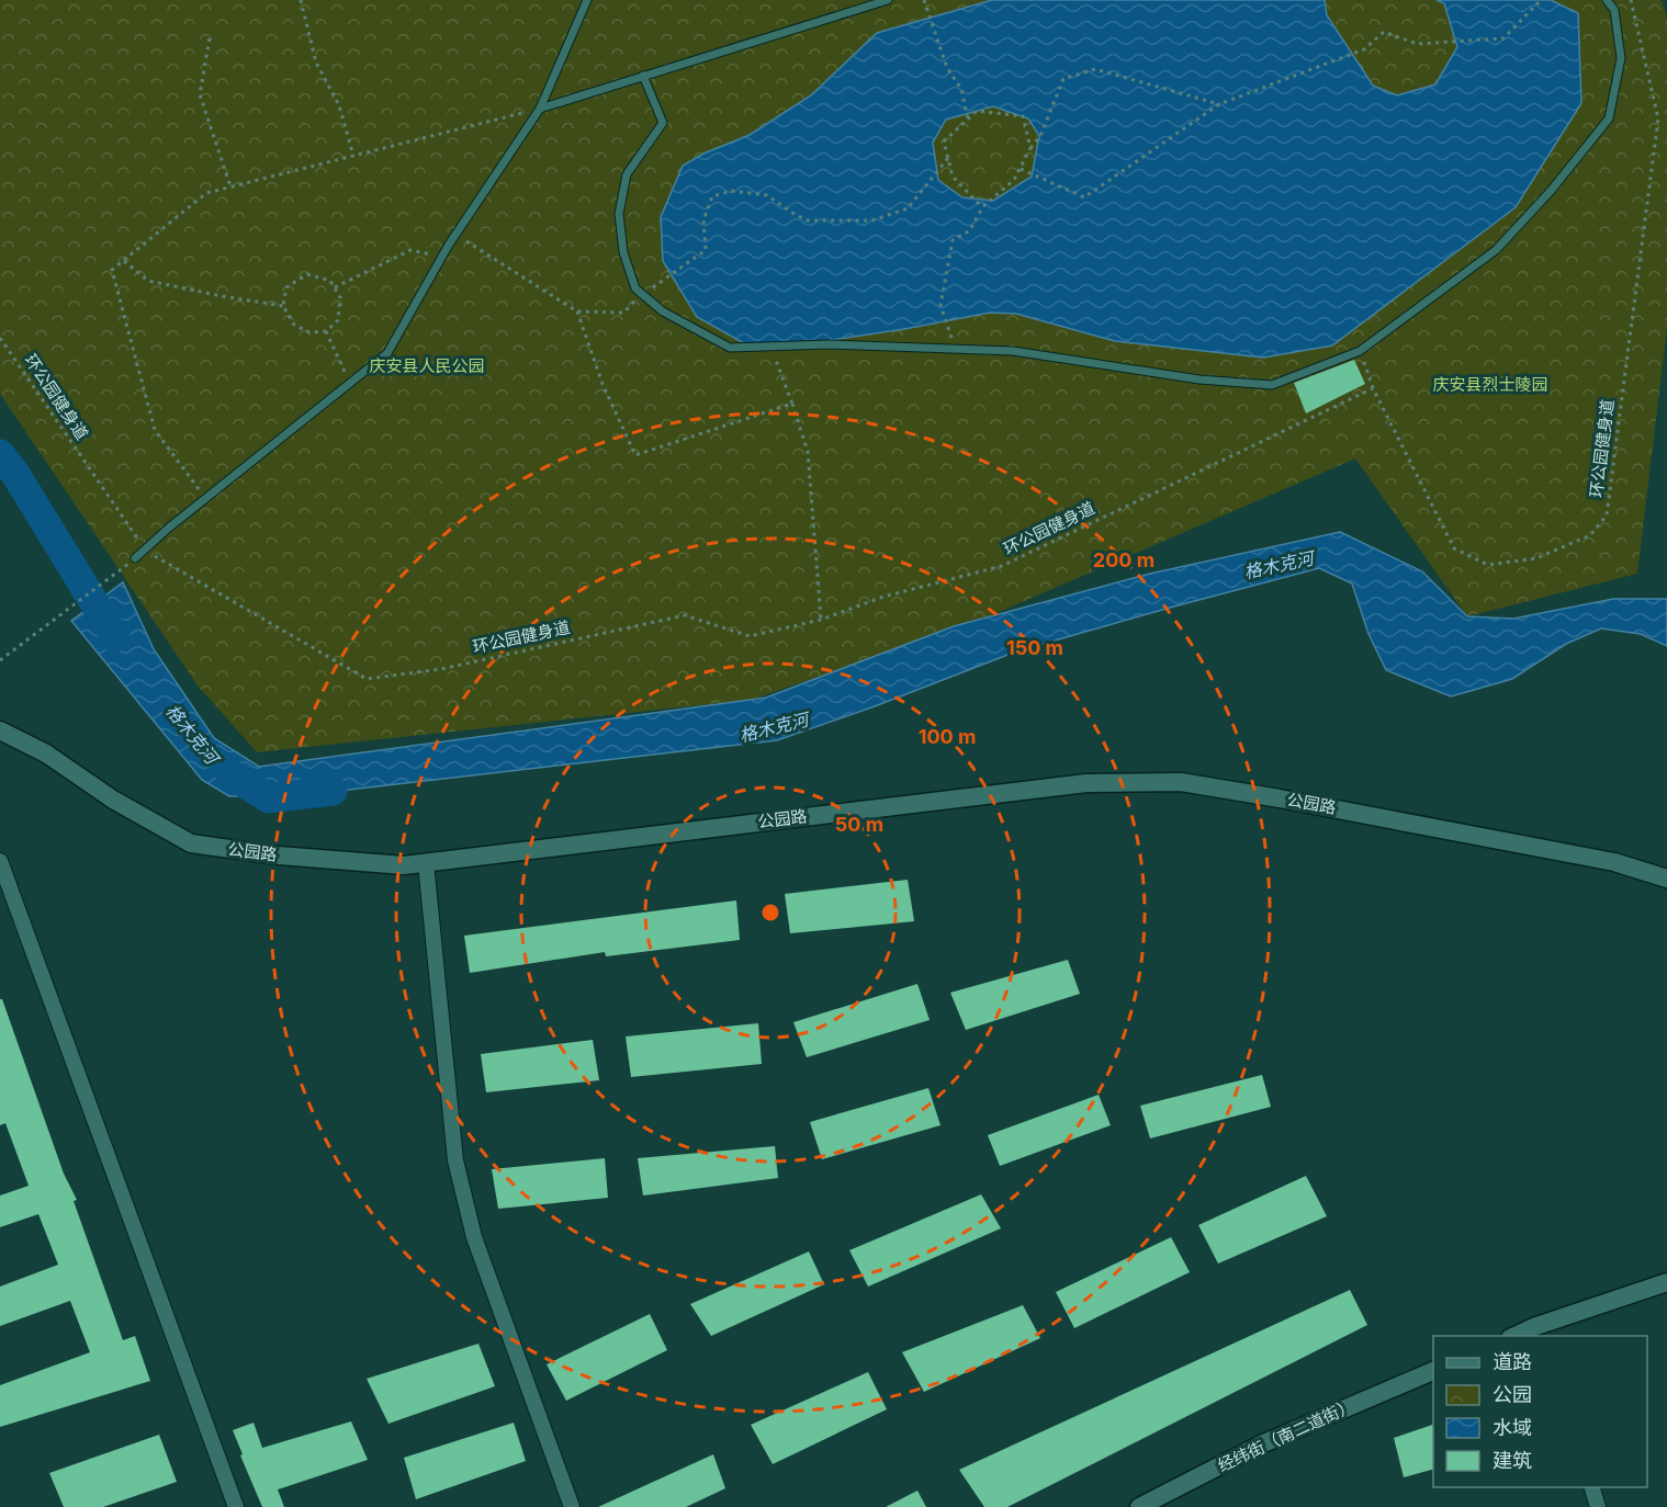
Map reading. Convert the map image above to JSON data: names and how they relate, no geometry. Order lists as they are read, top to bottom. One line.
{"streets":{"street":["公园路","经纬街（南二道街）"],"path":["环公园健身道"]},"water":["格木克河"],"parks":["庆安县人民公园","庆安县烈士陵园"],"legend":["道路","公园","水域","建筑"],"rings":["200 m","150 m","100 m","50 m"]}
